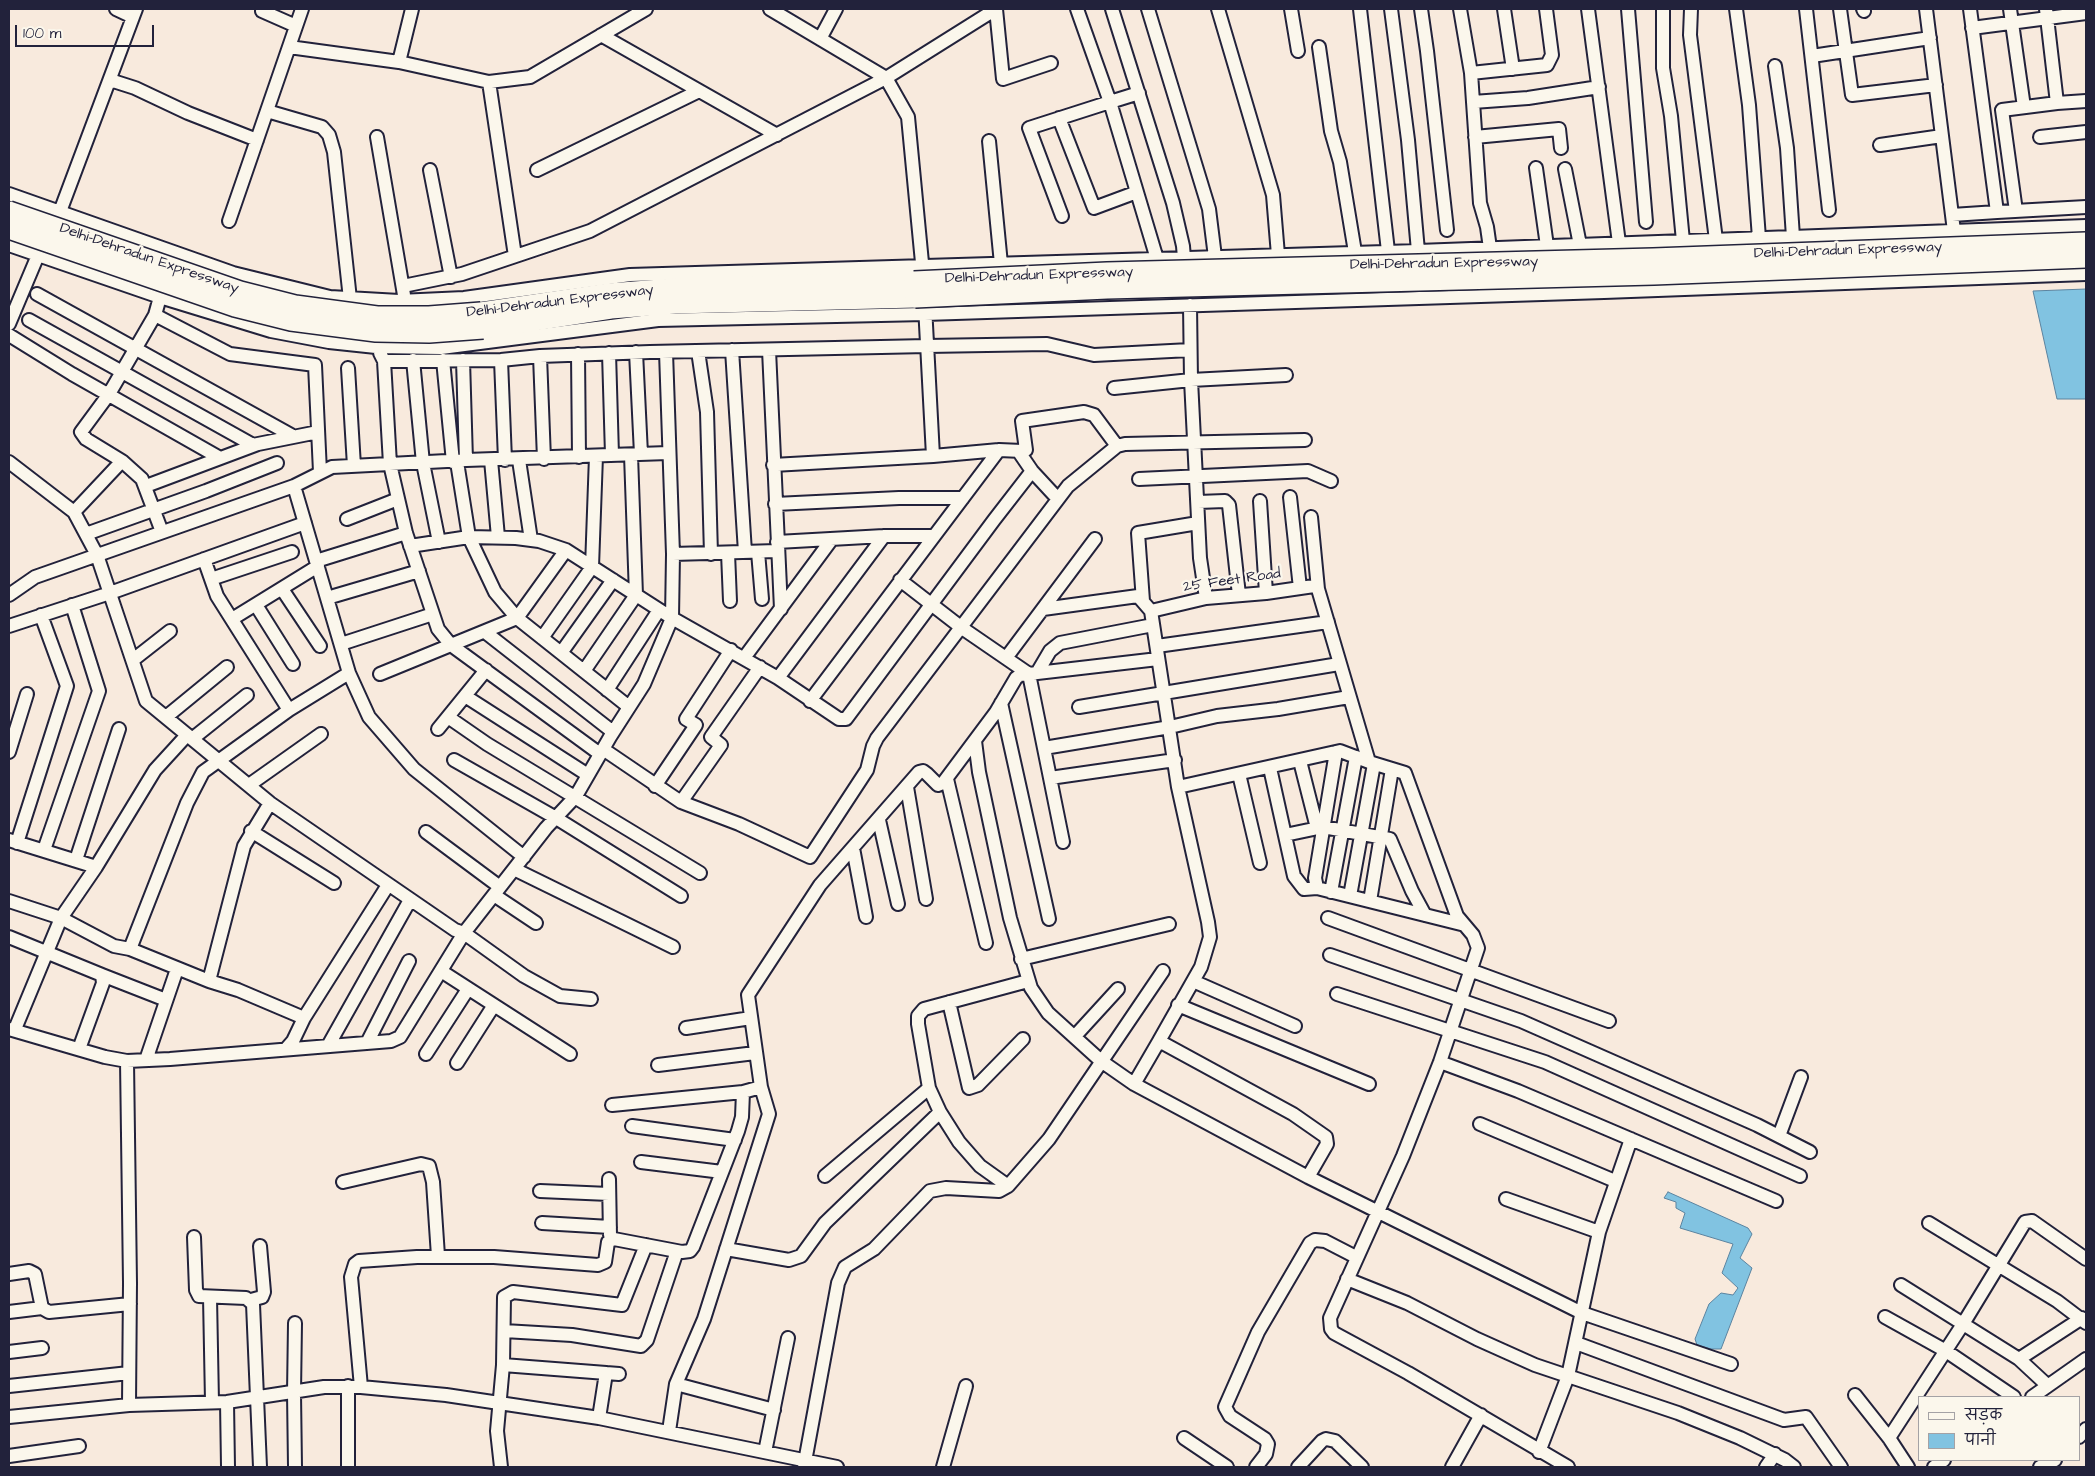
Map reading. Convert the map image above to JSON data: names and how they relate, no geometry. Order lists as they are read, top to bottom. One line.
{"streets":{"highway":["Delhi-Dehradun Expressway"],"street":["25 Feet Road"]},"legend":["सड़क","पानी"],"scale_bar":"100 m"}
